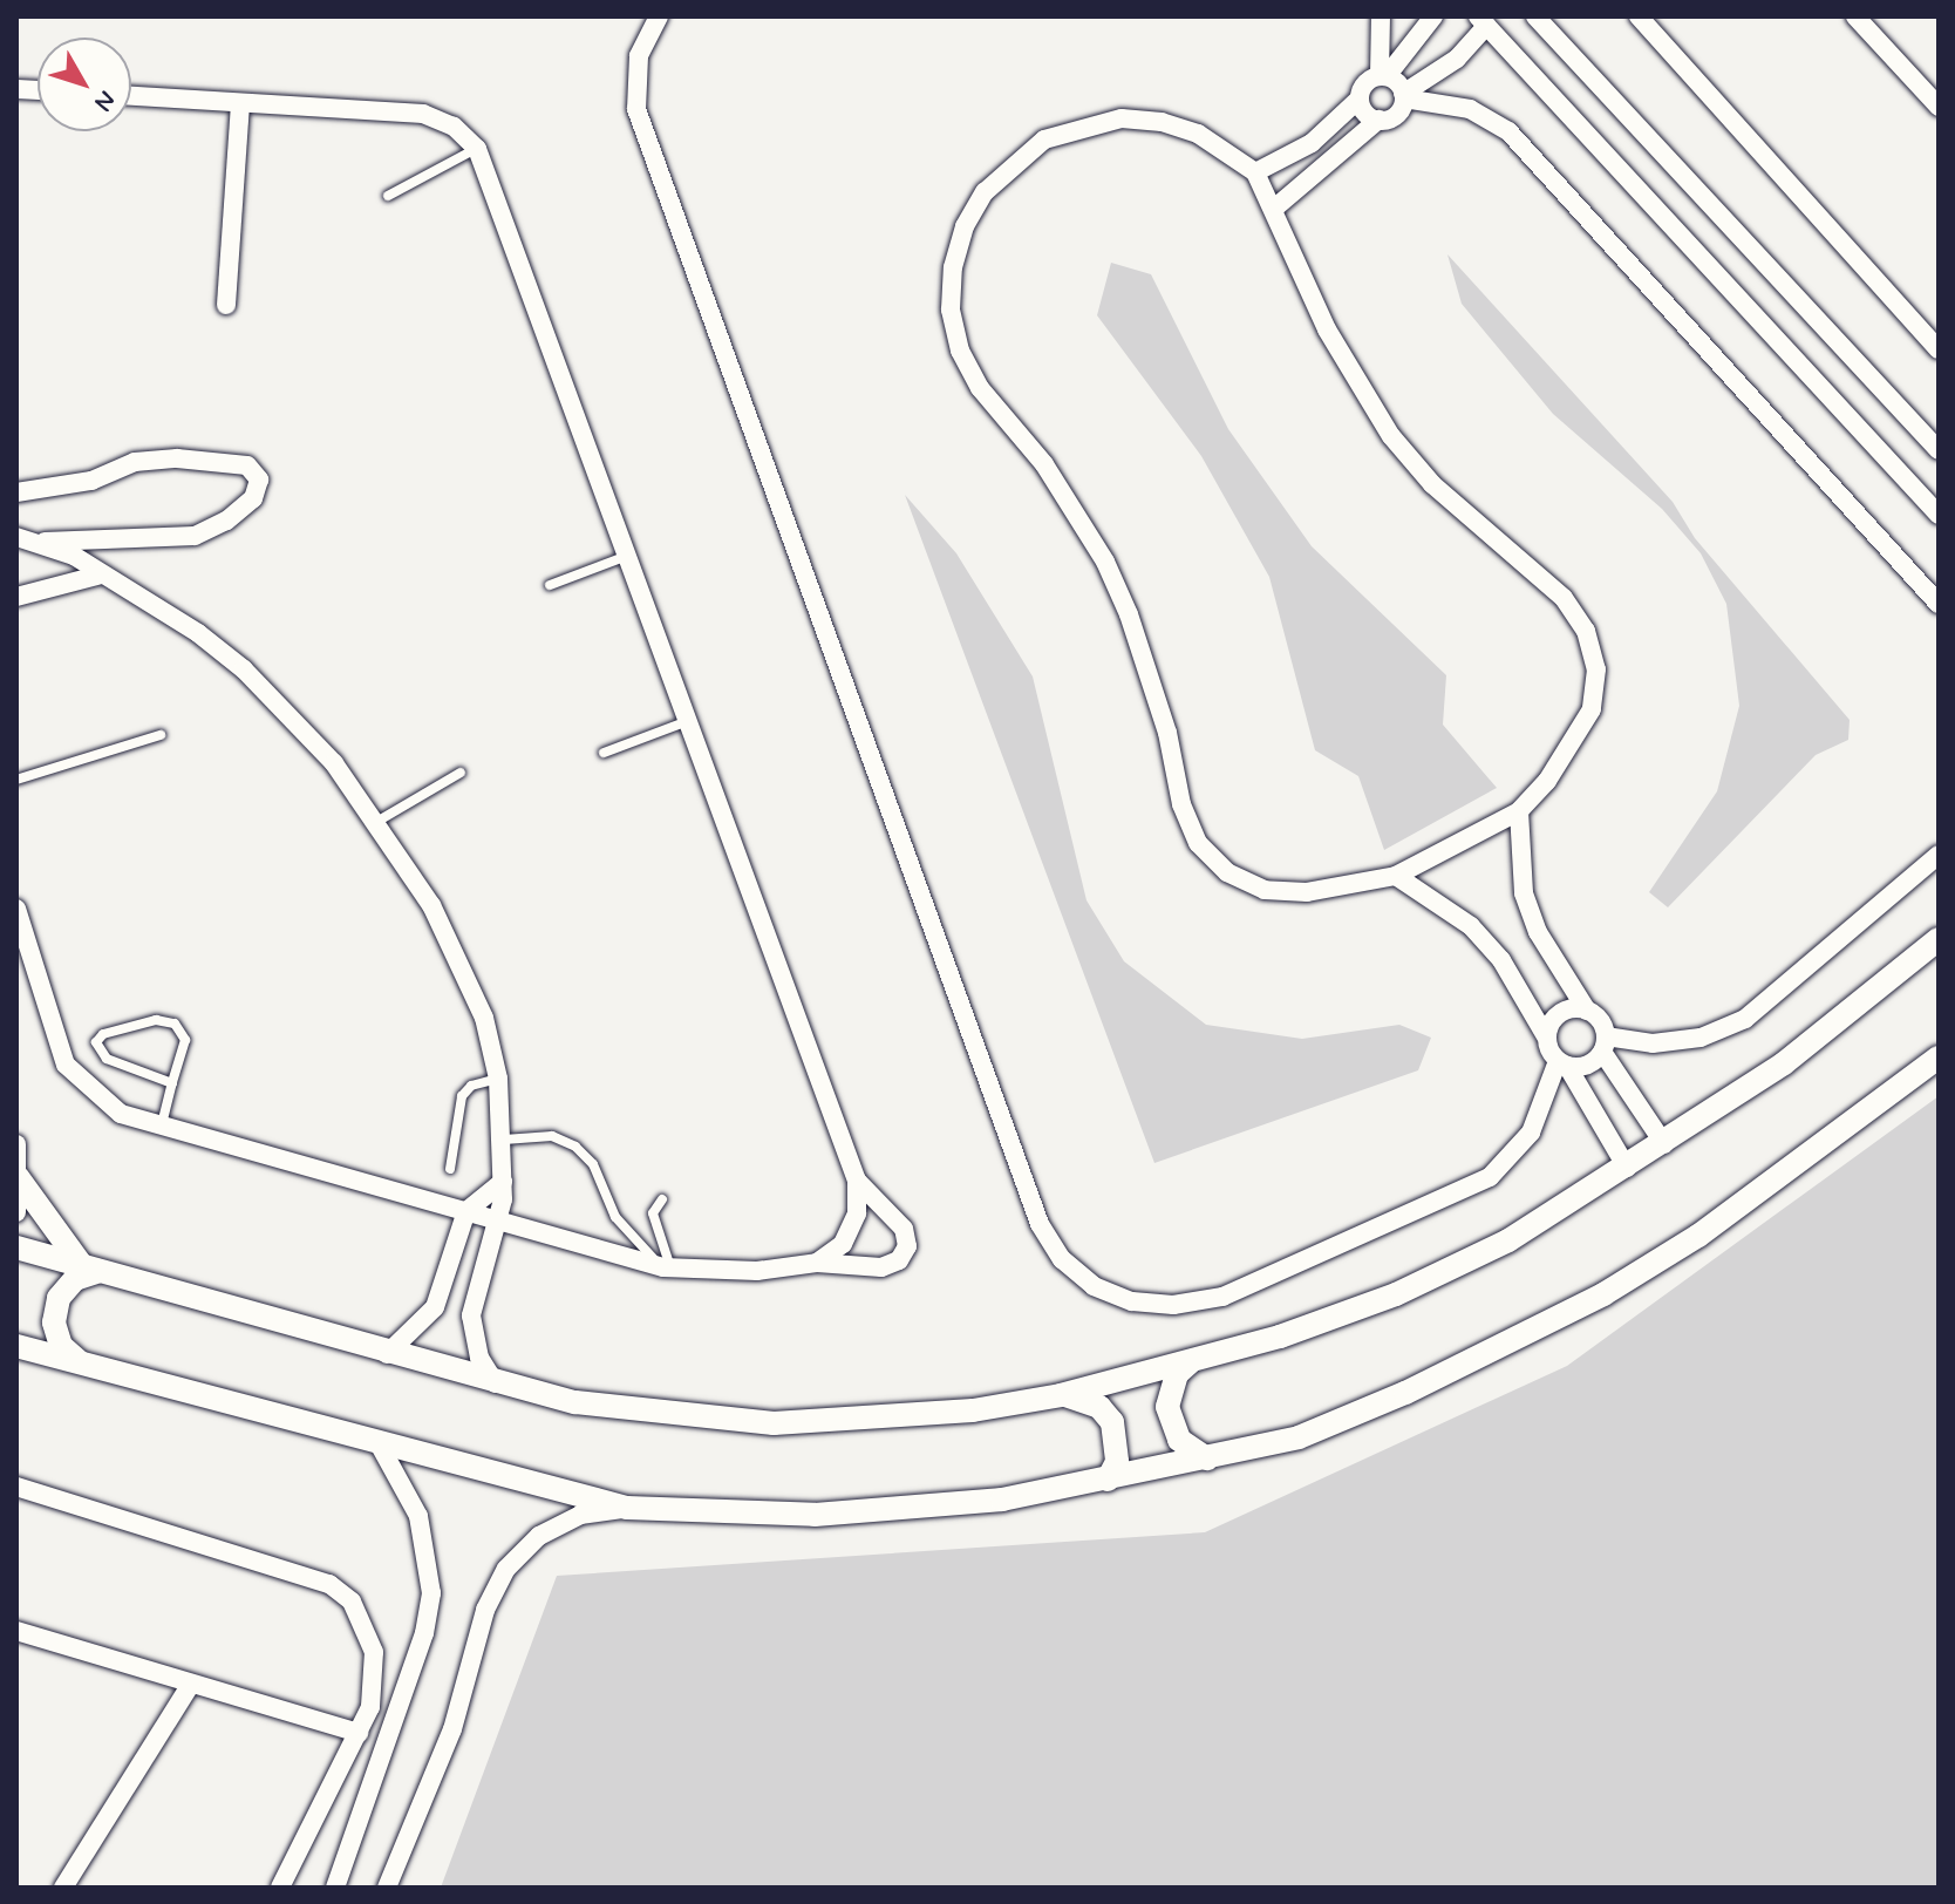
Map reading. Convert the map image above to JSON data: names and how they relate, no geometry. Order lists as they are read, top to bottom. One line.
{"north":"bottom right"}
